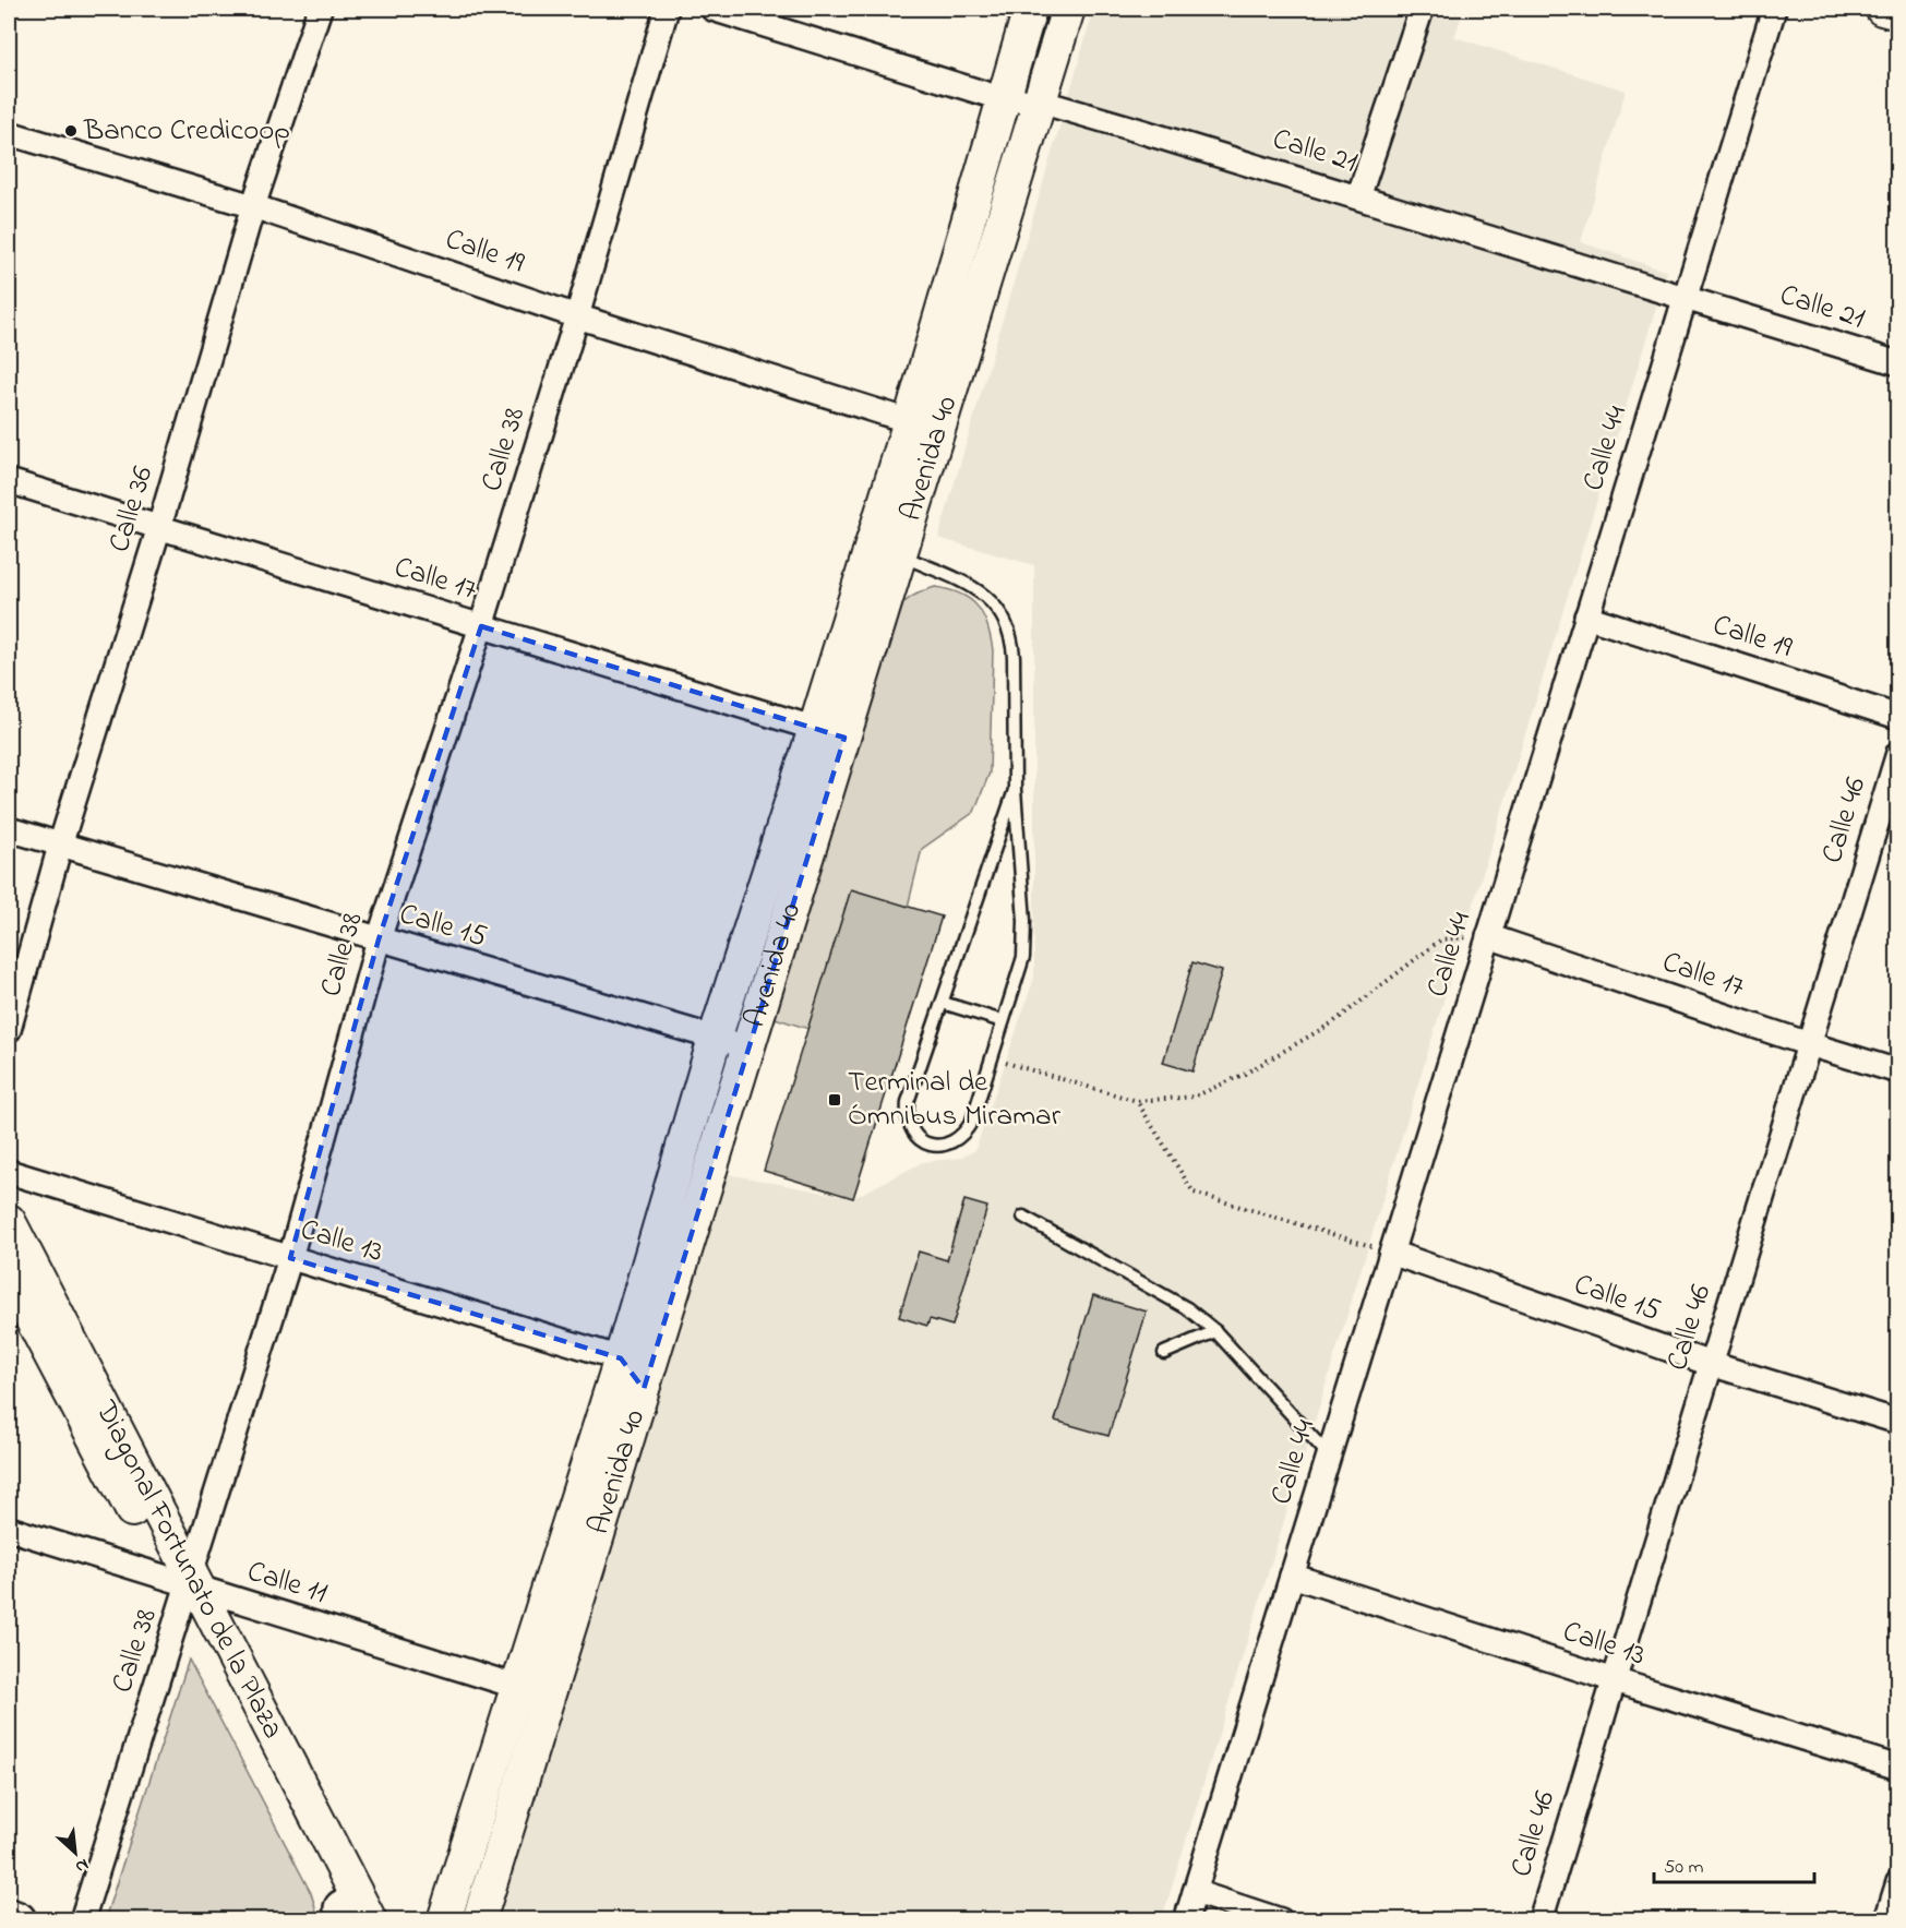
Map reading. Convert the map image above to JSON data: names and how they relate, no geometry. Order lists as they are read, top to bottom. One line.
{"streets":{"main road":["Avenida 40","Diagonal Fortunato de la Plaza"],"street":["Calle 21","Calle 19","Calle 44","Calle 38","Calle 36","Calle 17","Calle 46","Calle 15","Calle 13","Calle 11"]},"crossings":[["Calle 21","Calle 44"],["Calle 21","Avenida 40"],["Calle 19","Calle 44"],["Calle 19","Calle 38"],["Calle 19","Avenida 40"],["Calle 19","Calle 36"],["Calle 44","Calle 17"],["Calle 44","Calle 15"],["Calle 44","Calle 13"],["Calle 38","Calle 17"],["Calle 38","Calle 15"],["Calle 38","Calle 13"],["Calle 38","Diagonal Fortunato de la Plaza"],["Calle 38","Calle 11"],["Avenida 40","Calle 17"],["Avenida 40","Calle 15"],["Avenida 40","Calle 13"],["Avenida 40","Calle 11"],["Calle 36","Calle 17"],["Calle 36","Calle 15"],["Calle 17","Calle 46"],["Calle 46","Calle 15"],["Calle 46","Calle 13"],["Diagonal Fortunato de la Plaza","Calle 11"]],"places":{"other":["Banco Credicoop"],"transit":["Terminal de Ómnibus Miramar"]},"scale_bar":"50 m","north":"bottom right"}
